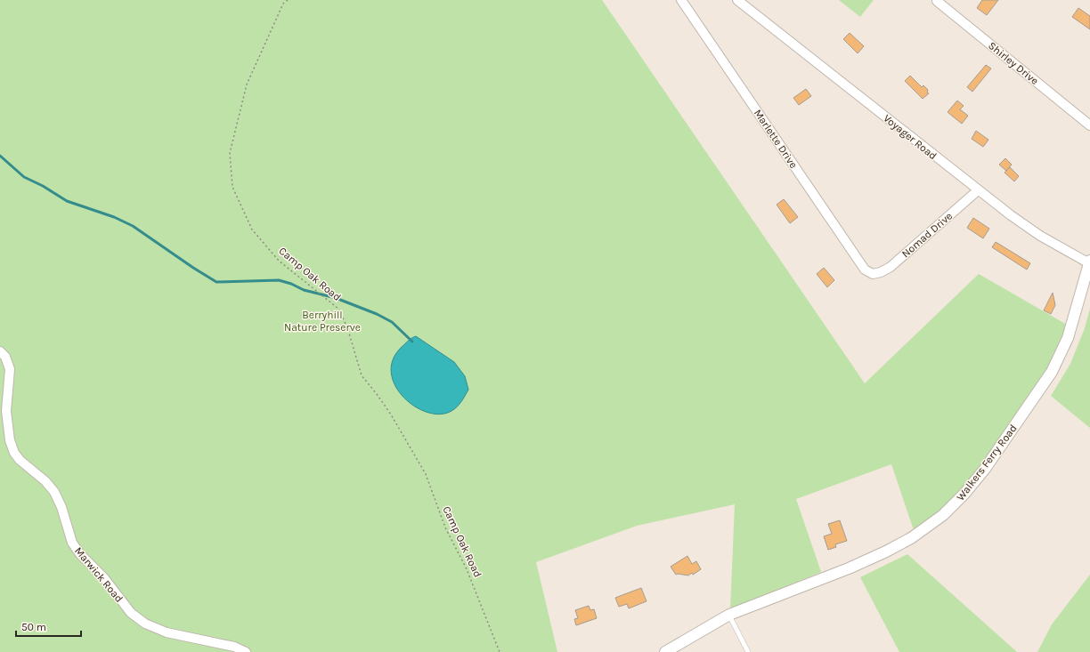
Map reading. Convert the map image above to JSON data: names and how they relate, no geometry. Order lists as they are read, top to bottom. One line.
{"streets":{"street":["Shirley Drive","Voyager Road","Marlette Drive","Nomad Drive","Walkers Ferry Road","Marwick Road"],"path":["Camp Oak Road"]},"crossings":[["Voyager Road","Nomad Drive"],["Voyager Road","Walkers Ferry Road"],["Marlette Drive","Nomad Drive"]],"parks":["Berryhill Nature Preserve"],"scale_bar":"50 m"}
